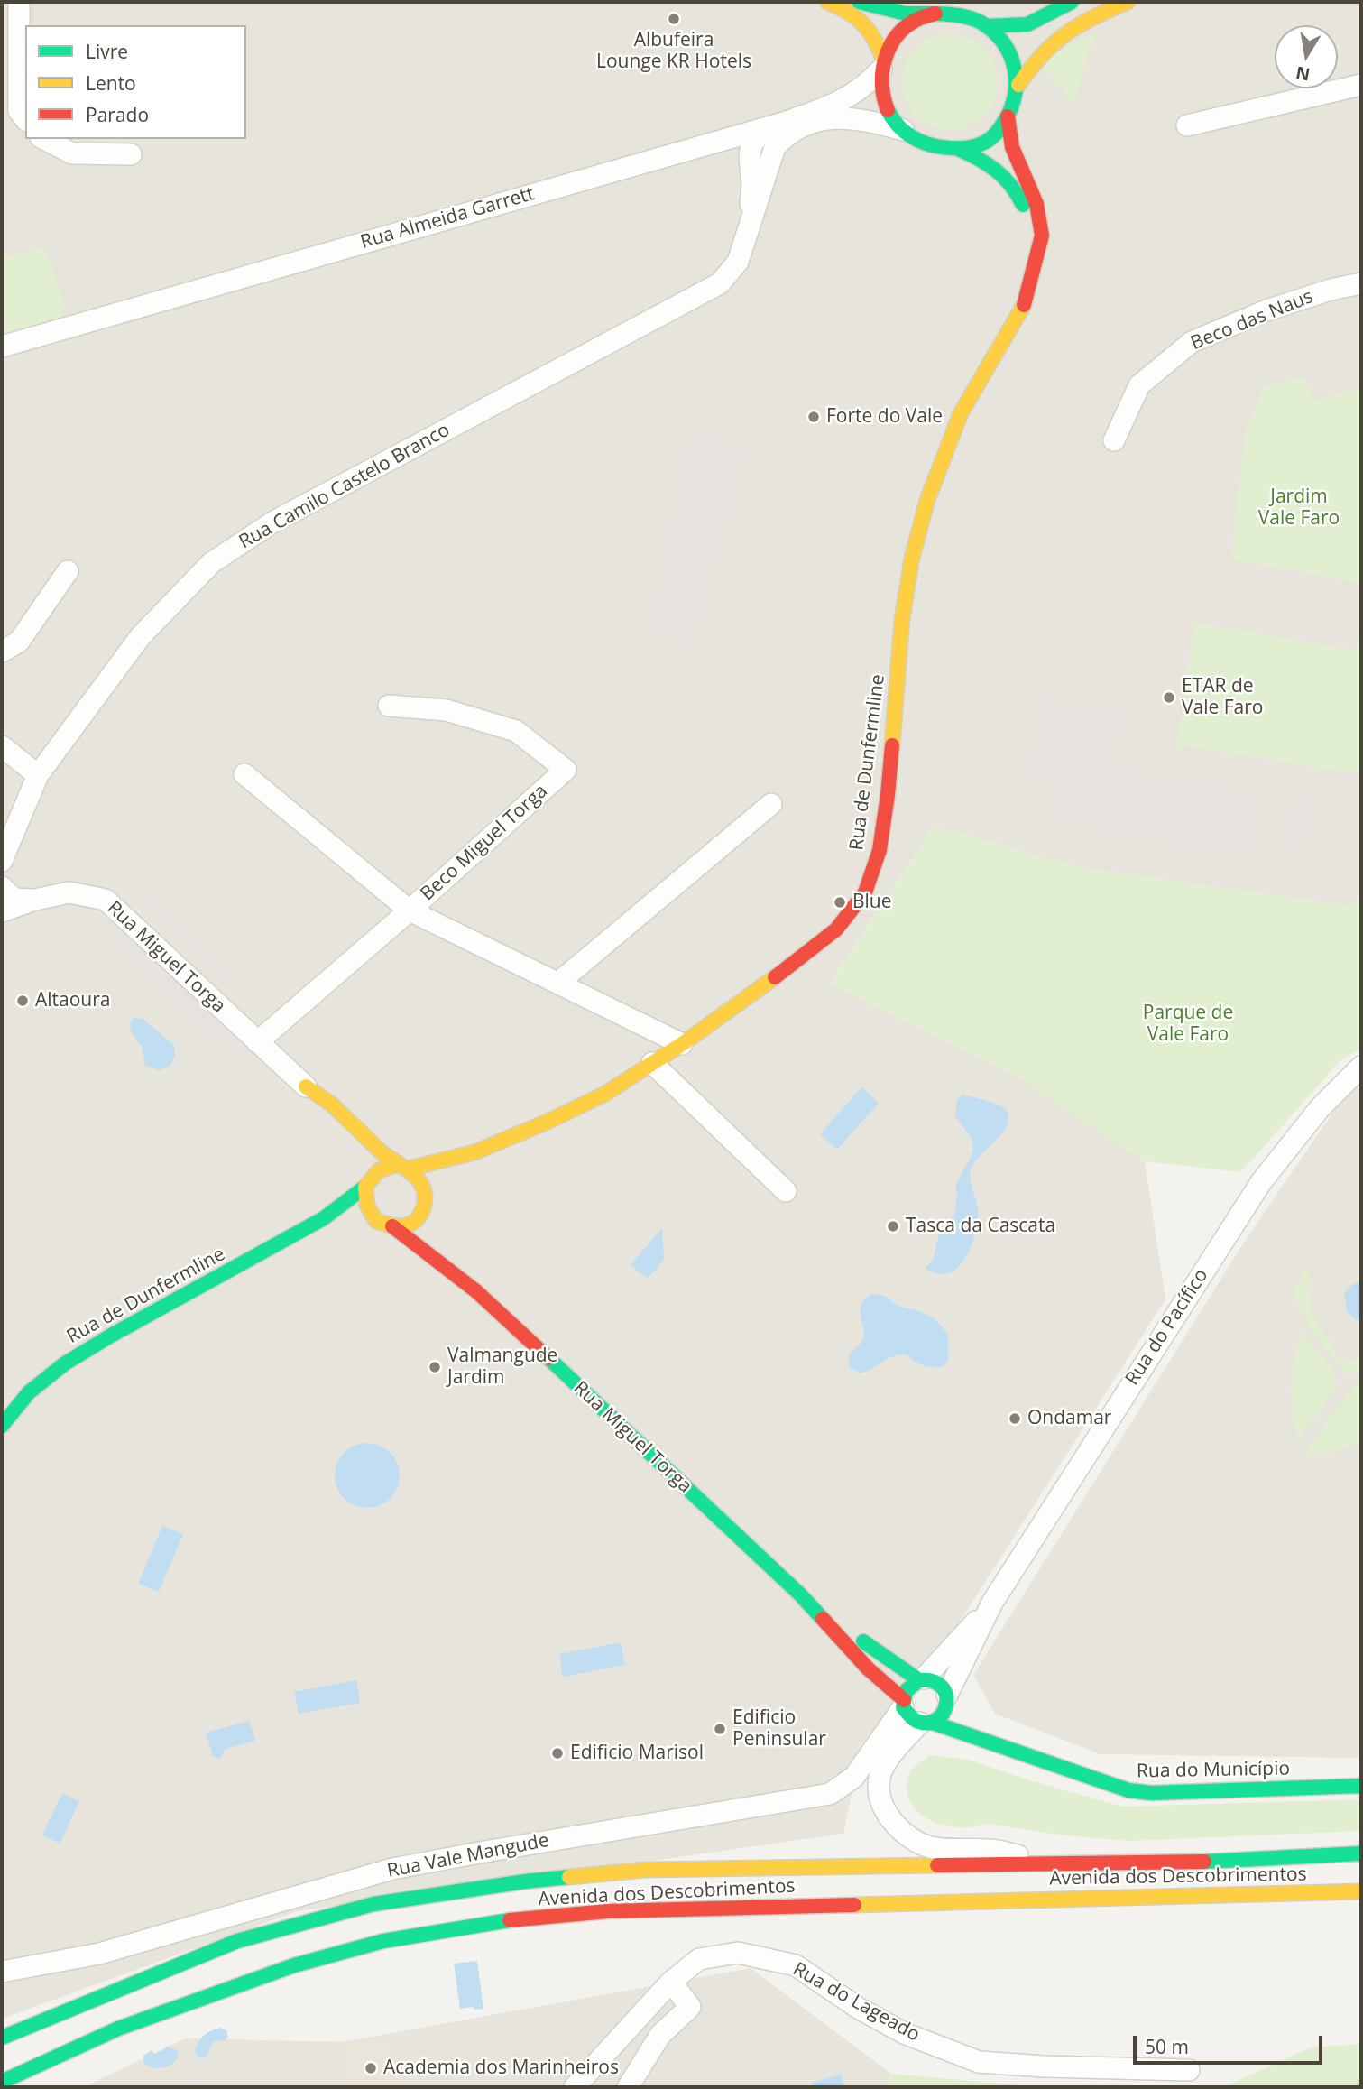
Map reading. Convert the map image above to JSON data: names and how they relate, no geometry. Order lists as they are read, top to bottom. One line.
{"streets":{"street":["Rua Almeida Garrett","Beco das Naus","Rua Camilo Castelo Branco","Rua de Dunfermline","Beco Miguel Torga","Rua Miguel Torga","Rua do Pacífico","Rua do Município","Rua Vale Mangude","Avenida dos Descobrimentos","Rua do Lageado"]},"crossings":[["Rua Almeida Garrett","Rua Camilo Castelo Branco"],["Rua Almeida Garrett","Rua de Dunfermline"],["Rua Camilo Castelo Branco","Rua de Dunfermline"],["Rua de Dunfermline","Rua Miguel Torga"],["Beco Miguel Torga","Rua Miguel Torga"]],"parks":["Jardim Vale Faro","Parque de Vale Faro"],"places":["Albufeira Lounge KR Hotels","Forte do Vale","ETAR de Vale Faro","Blue","Altaoura","Tasca da Cascata","Valmangude Jardim","Ondamar","Edificio Peninsular","Edificio Marisol","Academia dos Marinheiros"],"legend":["Livre","Lento","Parado"],"scale_bar":"50 m","north":"bottom"}
